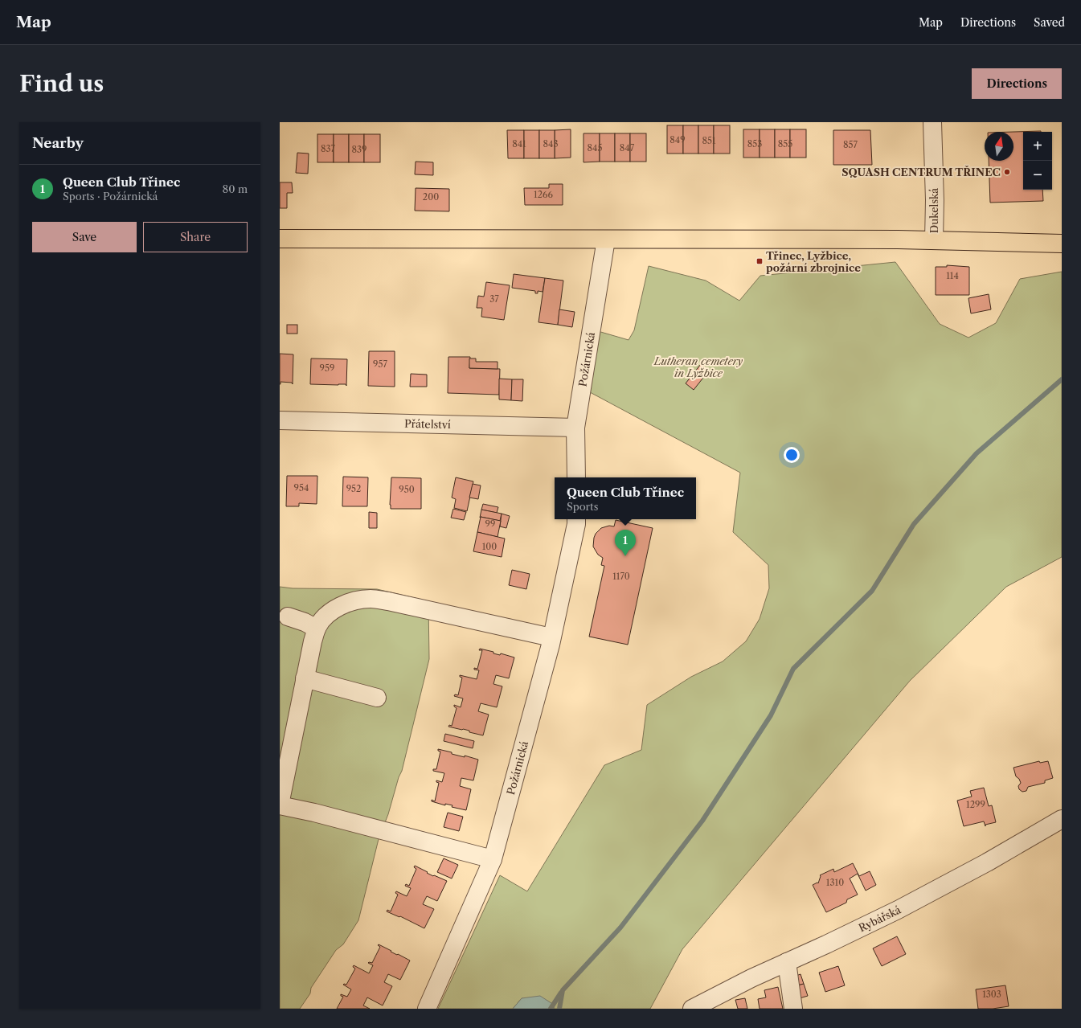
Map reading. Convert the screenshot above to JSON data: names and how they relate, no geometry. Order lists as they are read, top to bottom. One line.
{"streets":{"street":["Dukelská","Požárnická","Přátelství","Rybářská"]},"crossings":[["Požárnická","Přátelství"]],"parks":["Lutheran cemetery in Lyžbice"],"places":{"other":["SQUASH CENTRUM TŘINEC"],"transit":["Třinec, Lyžbice, požární zbrojnice"]},"house_numbers":["849","851","841","843","853","855","857","845","847","837","839","1266","200","114","37","957","959","954","952","950","99","100","1170","1299","1310","1303"],"north":"top","page":{"header":"Map","nav":["Map","Directions","Saved"],"buttons":["Directions",["Save","Share"]],"title":"Find us","heading":"Nearby","map_buttons":["+","−"],"list":[{"mark":"1","name":"Queen Club Třinec","note":"Sports · Požárnická","value":"80 m"}],"popup":["Queen Club Třinec","Sports"],"pins":"1"}}
